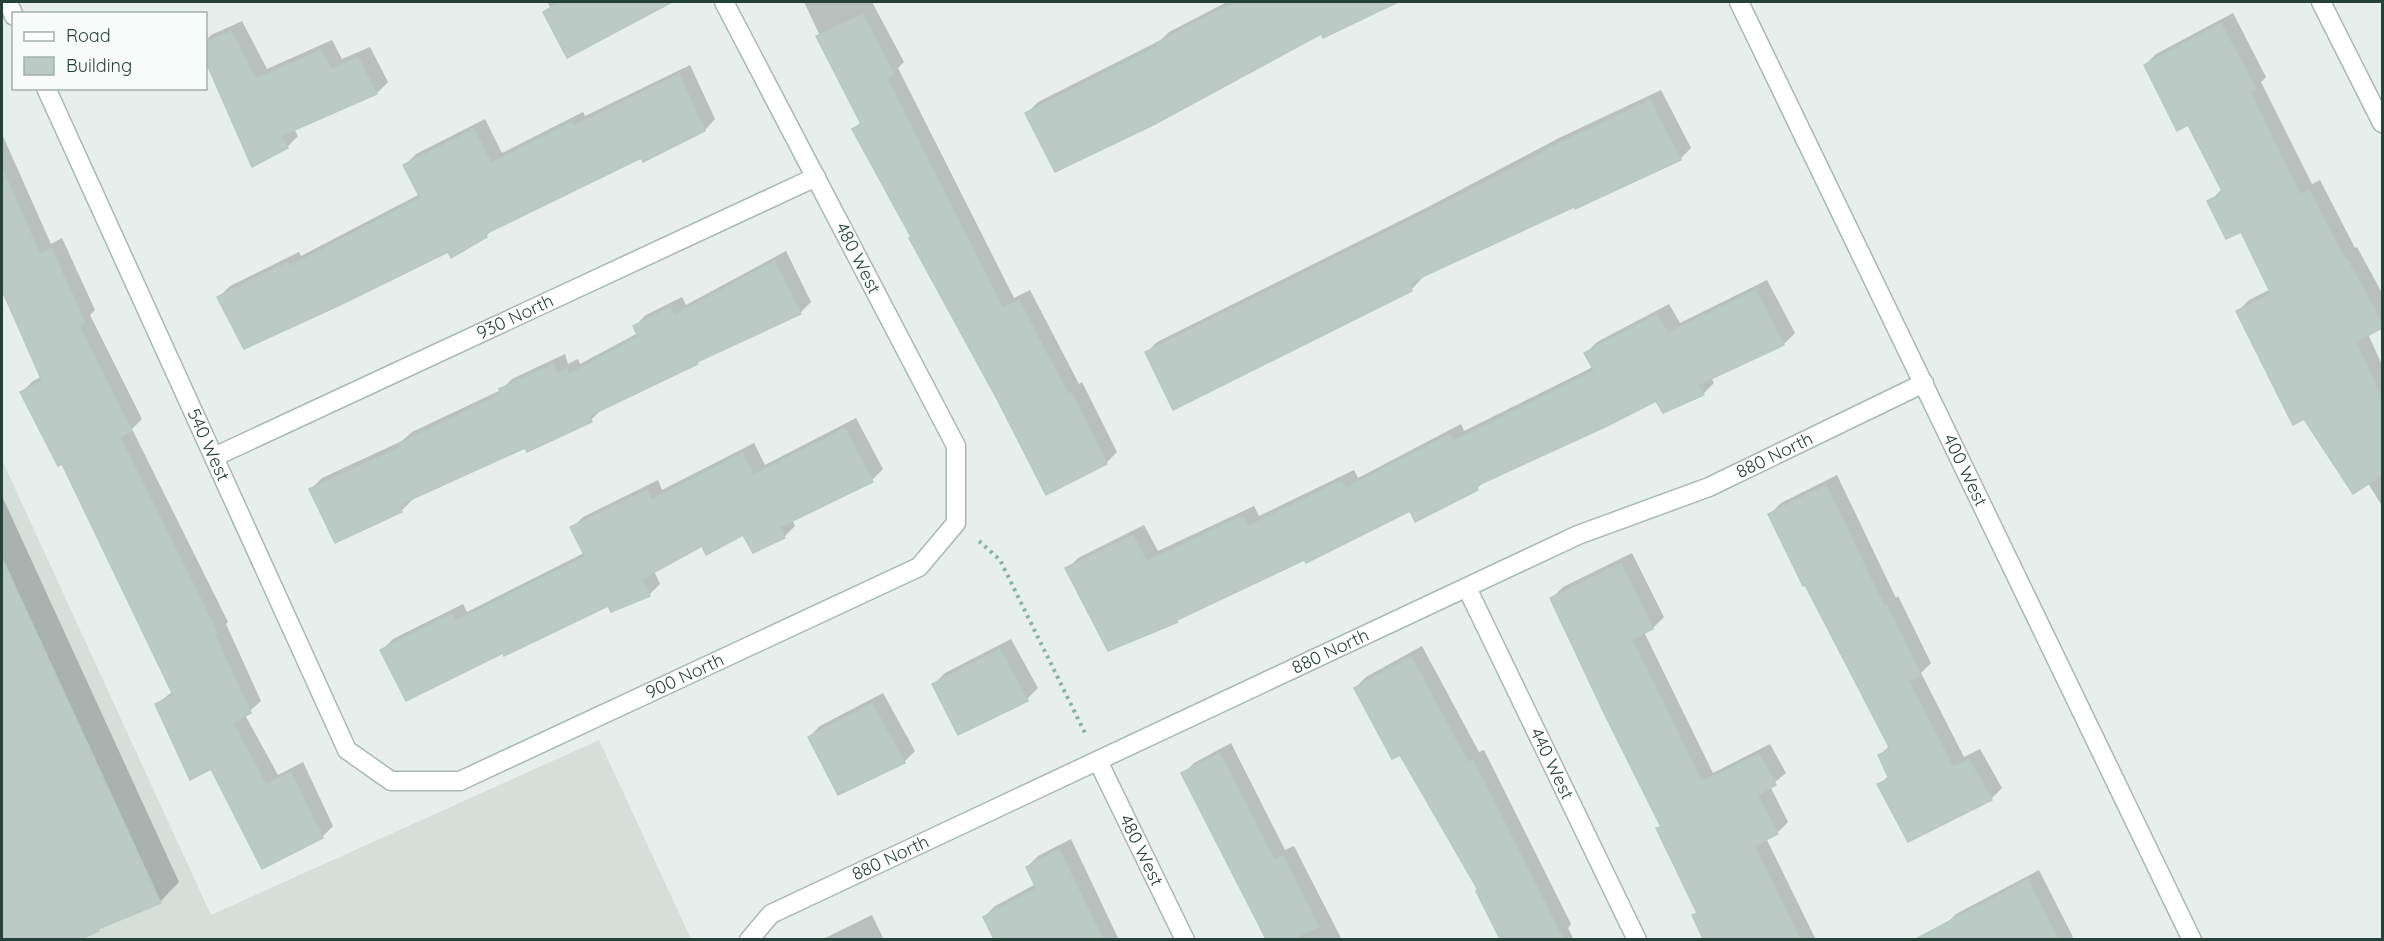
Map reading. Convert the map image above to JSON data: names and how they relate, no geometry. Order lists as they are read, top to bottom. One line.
{"streets":{"street":["480 West","930 North","540 West","880 North","400 West","900 North","440 West"]},"crossings":[["480 West","930 North"],["480 West","880 North"],["480 West","900 North"],["930 North","540 West"],["540 West","900 North"],["880 North","400 West"],["880 North","440 West"]],"legend":["Road","Building"]}
